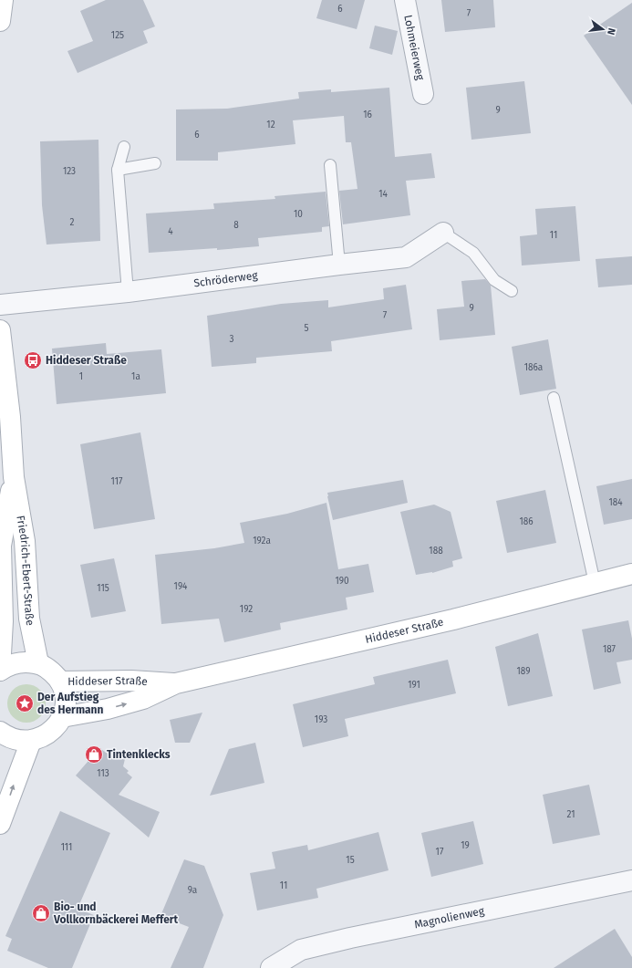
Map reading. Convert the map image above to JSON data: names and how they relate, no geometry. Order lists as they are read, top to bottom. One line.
{"streets":{"main road":["Friedrich-Ebert-Straße","Hiddeser Straße"],"street":["Lohmeierweg","Schröderweg","Magnolienweg"]},"places":{"bus stop":["Hiddeser Straße"],"place":["Der Aufstieg des Hermann"],"shop":["Tintenklecks","Bio- und Vollkornbäckerei Meffert"]},"house_numbers":["6","7","125","9","16","12","6","123","14","10","2","8","4","11","9","7","5","3","186a","1","1a","117","184","186","192a","188","190","194","115","192","187","189","191","193","113","21","19","111","17","15","11","9a"],"north":"right"}
